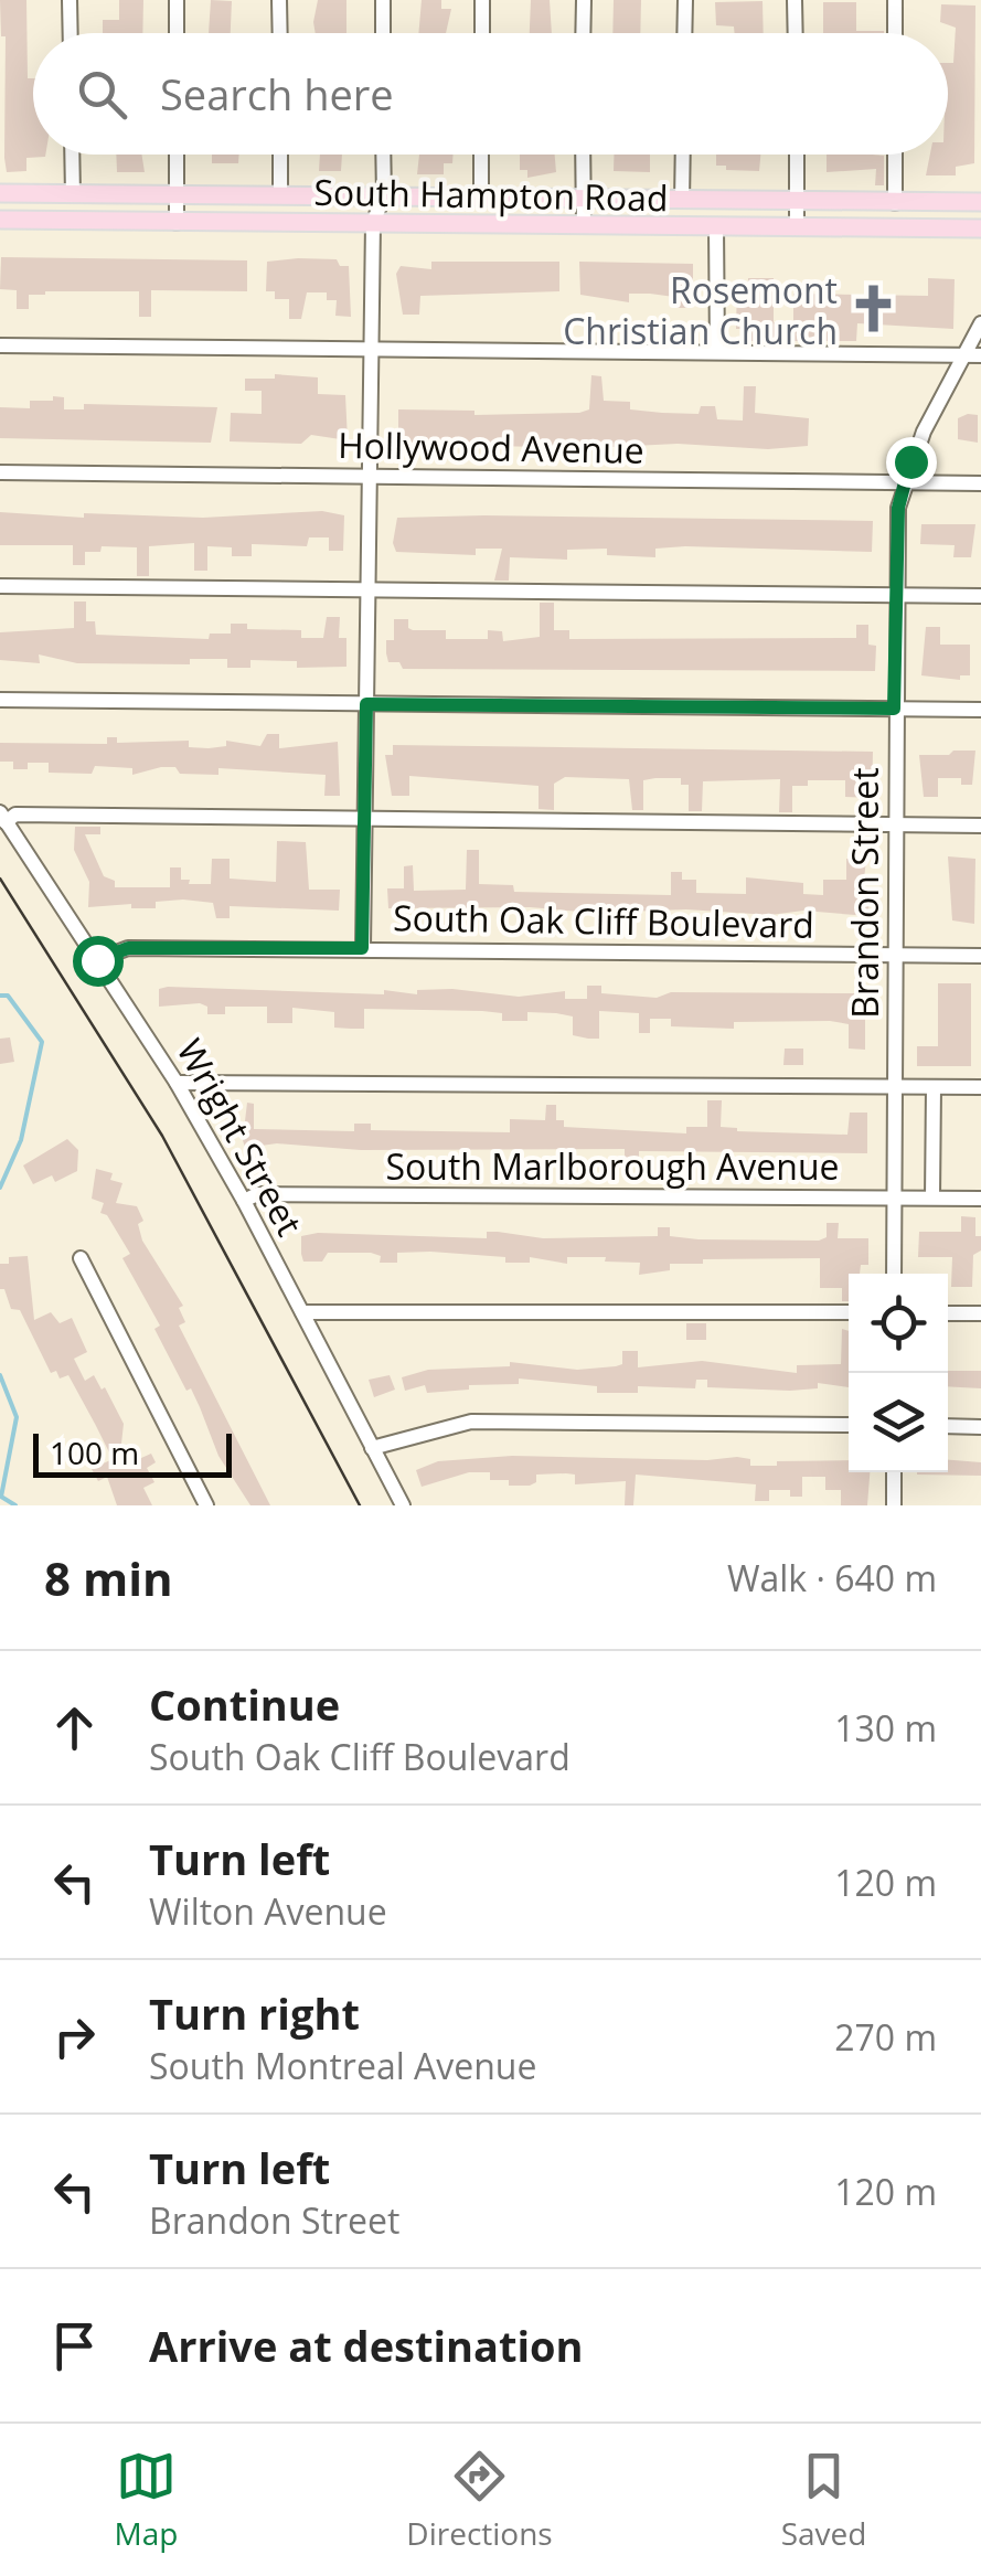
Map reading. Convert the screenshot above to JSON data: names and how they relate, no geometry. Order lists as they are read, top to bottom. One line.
{"streets":{"main road":["South Hampton Road"],"street":["Hollywood Avenue","Brandon Street","South Oak Cliff Boulevard","Wright Street","South Marlborough Avenue"]},"crossings":[["Hollywood Avenue","Brandon Street"],["Brandon Street","South Oak Cliff Boulevard"],["Brandon Street","South Marlborough Avenue"],["South Oak Cliff Boulevard","Wright Street"],["Wright Street","South Marlborough Avenue"]],"places":{"church":["Rosemont Christian Church"]},"scale_bar":"100 m","page":{"search":"Search here","scale":"100 m","heading":["8 min","Walk · 640 m"],"list":[["Continue","South Oak Cliff Boulevard","130 m"],["Turn left","Wilton Avenue","120 m"],["Turn right","South Montreal Avenue","270 m"],["Turn left","Brandon Street","120 m"],"Arrive at destination"],"nav":["Map","Directions","Saved"]}}
